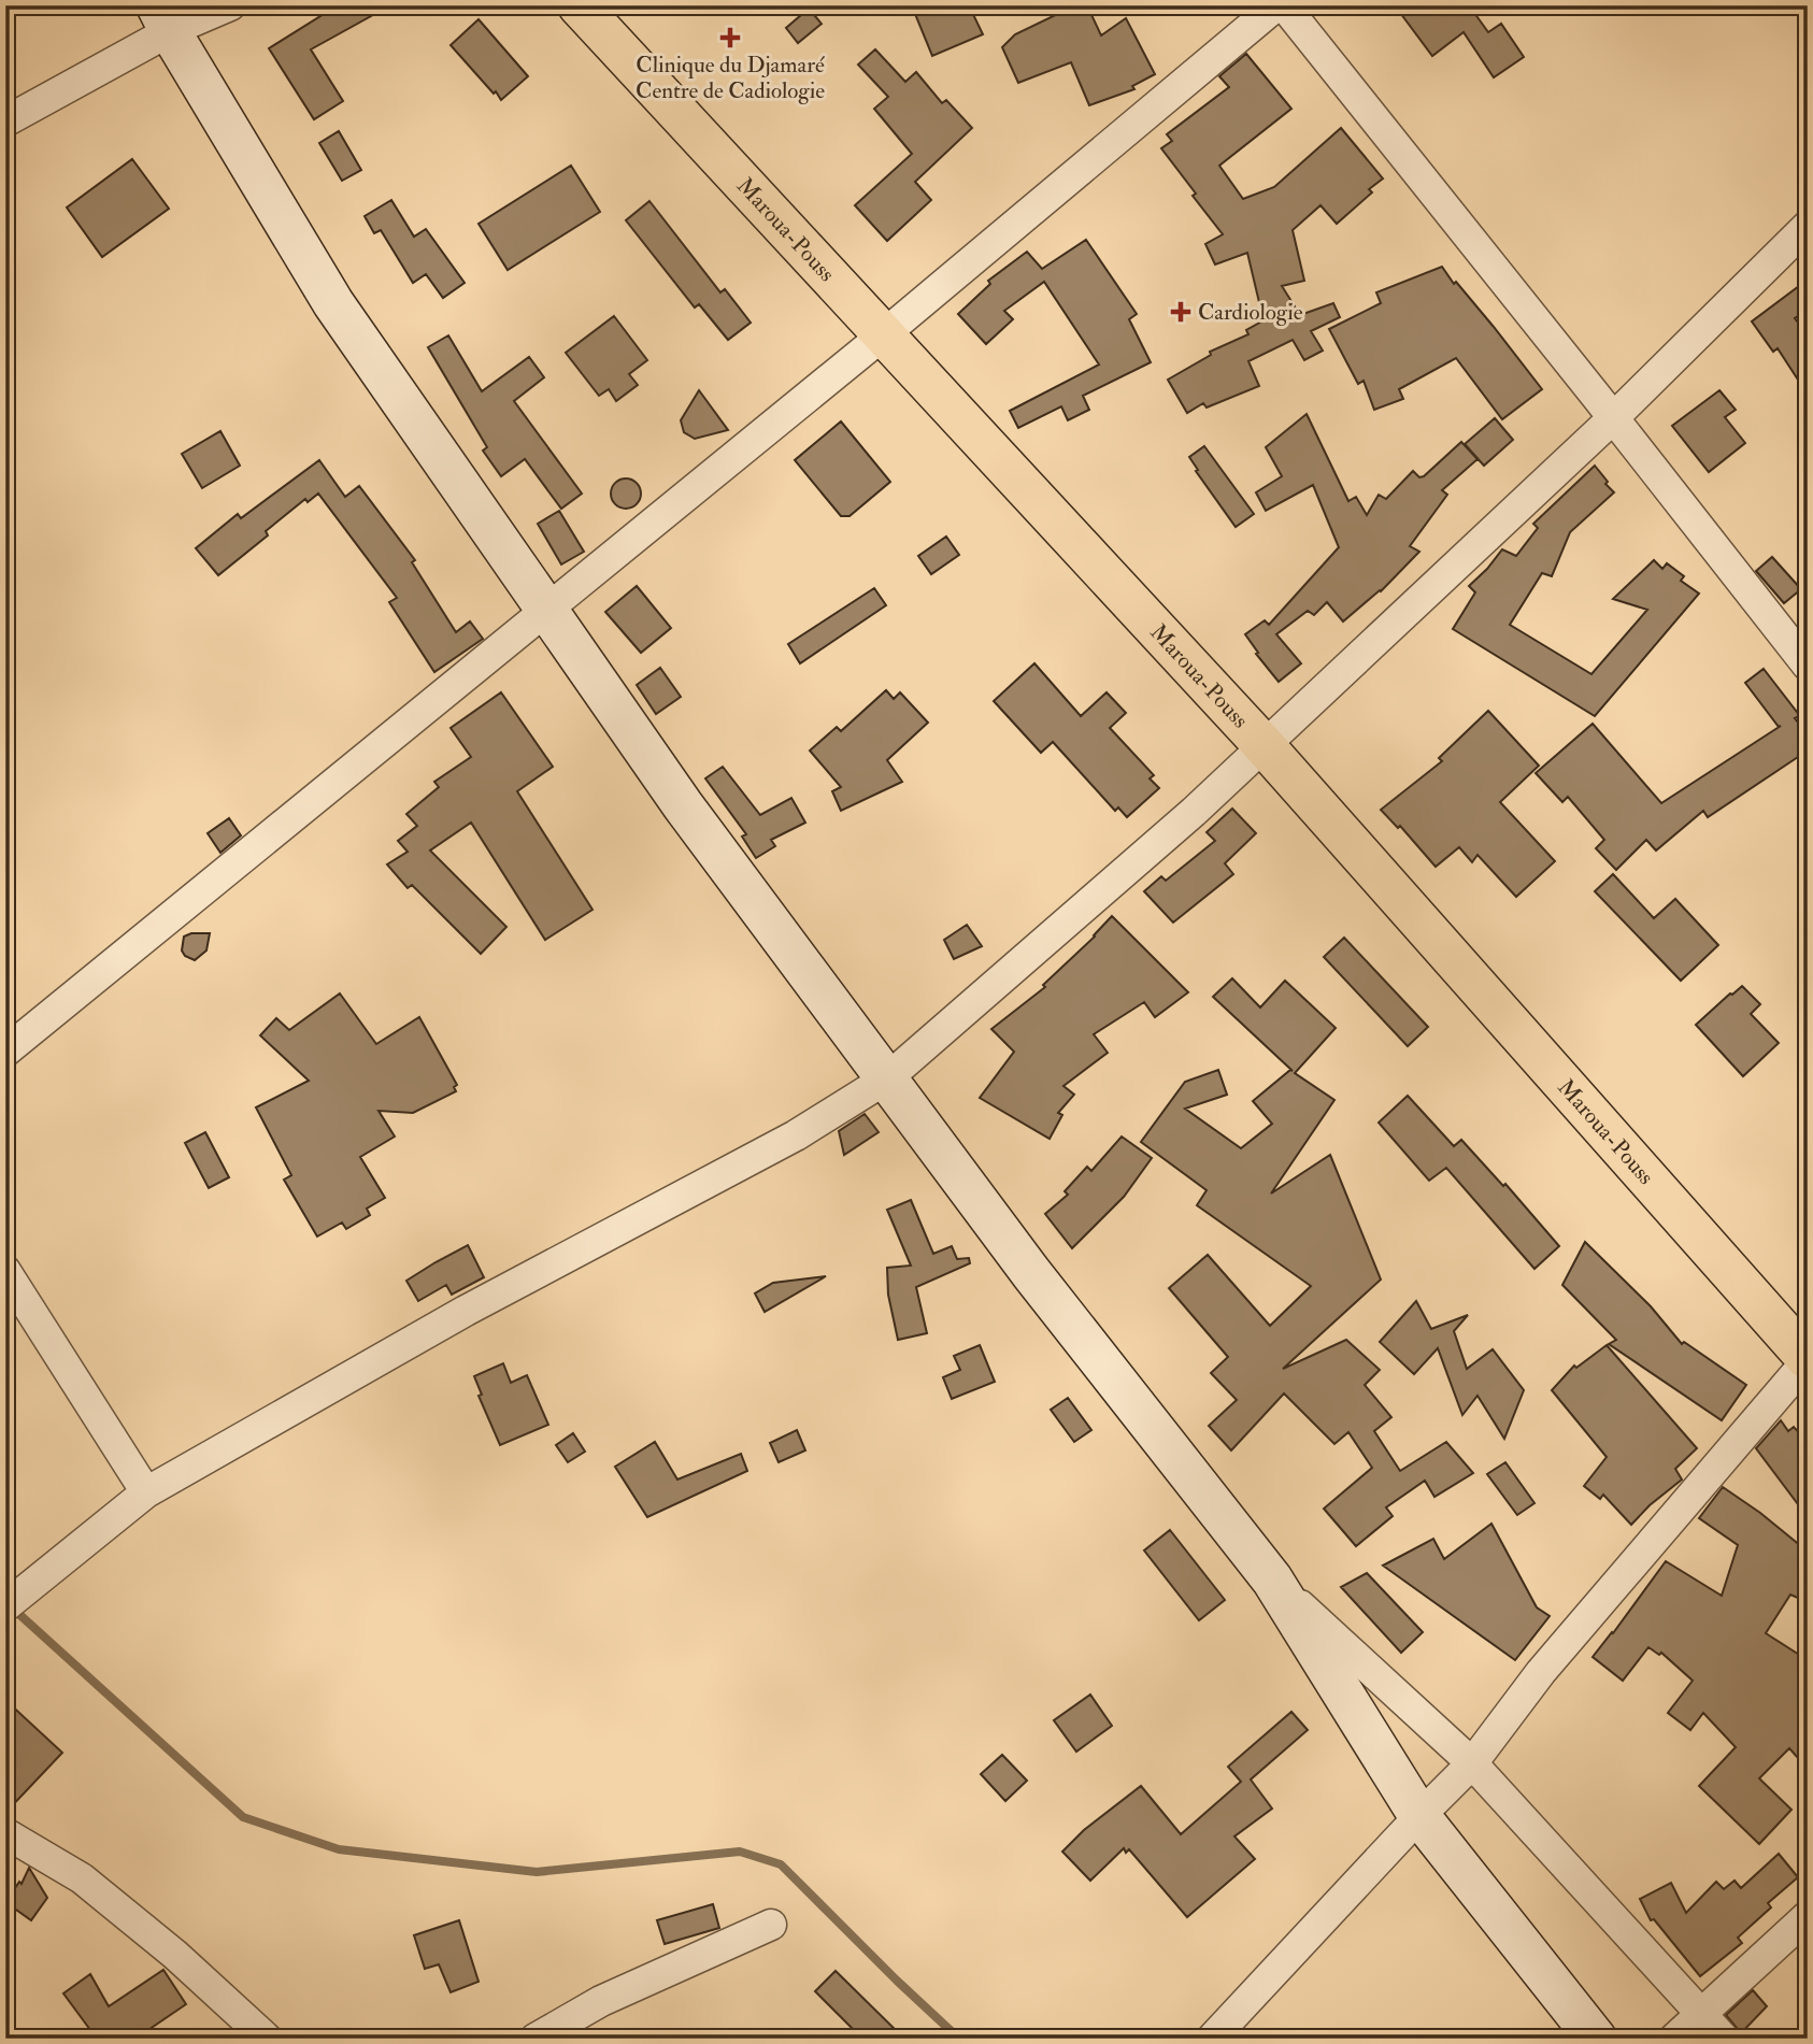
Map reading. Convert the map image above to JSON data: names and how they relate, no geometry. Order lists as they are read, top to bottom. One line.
{"streets":{"main road":["Maroua-Pouss"]},"places":{"health":["Clinique du Djamaré Centre de Cadiologie","Cardiologie"]}}
